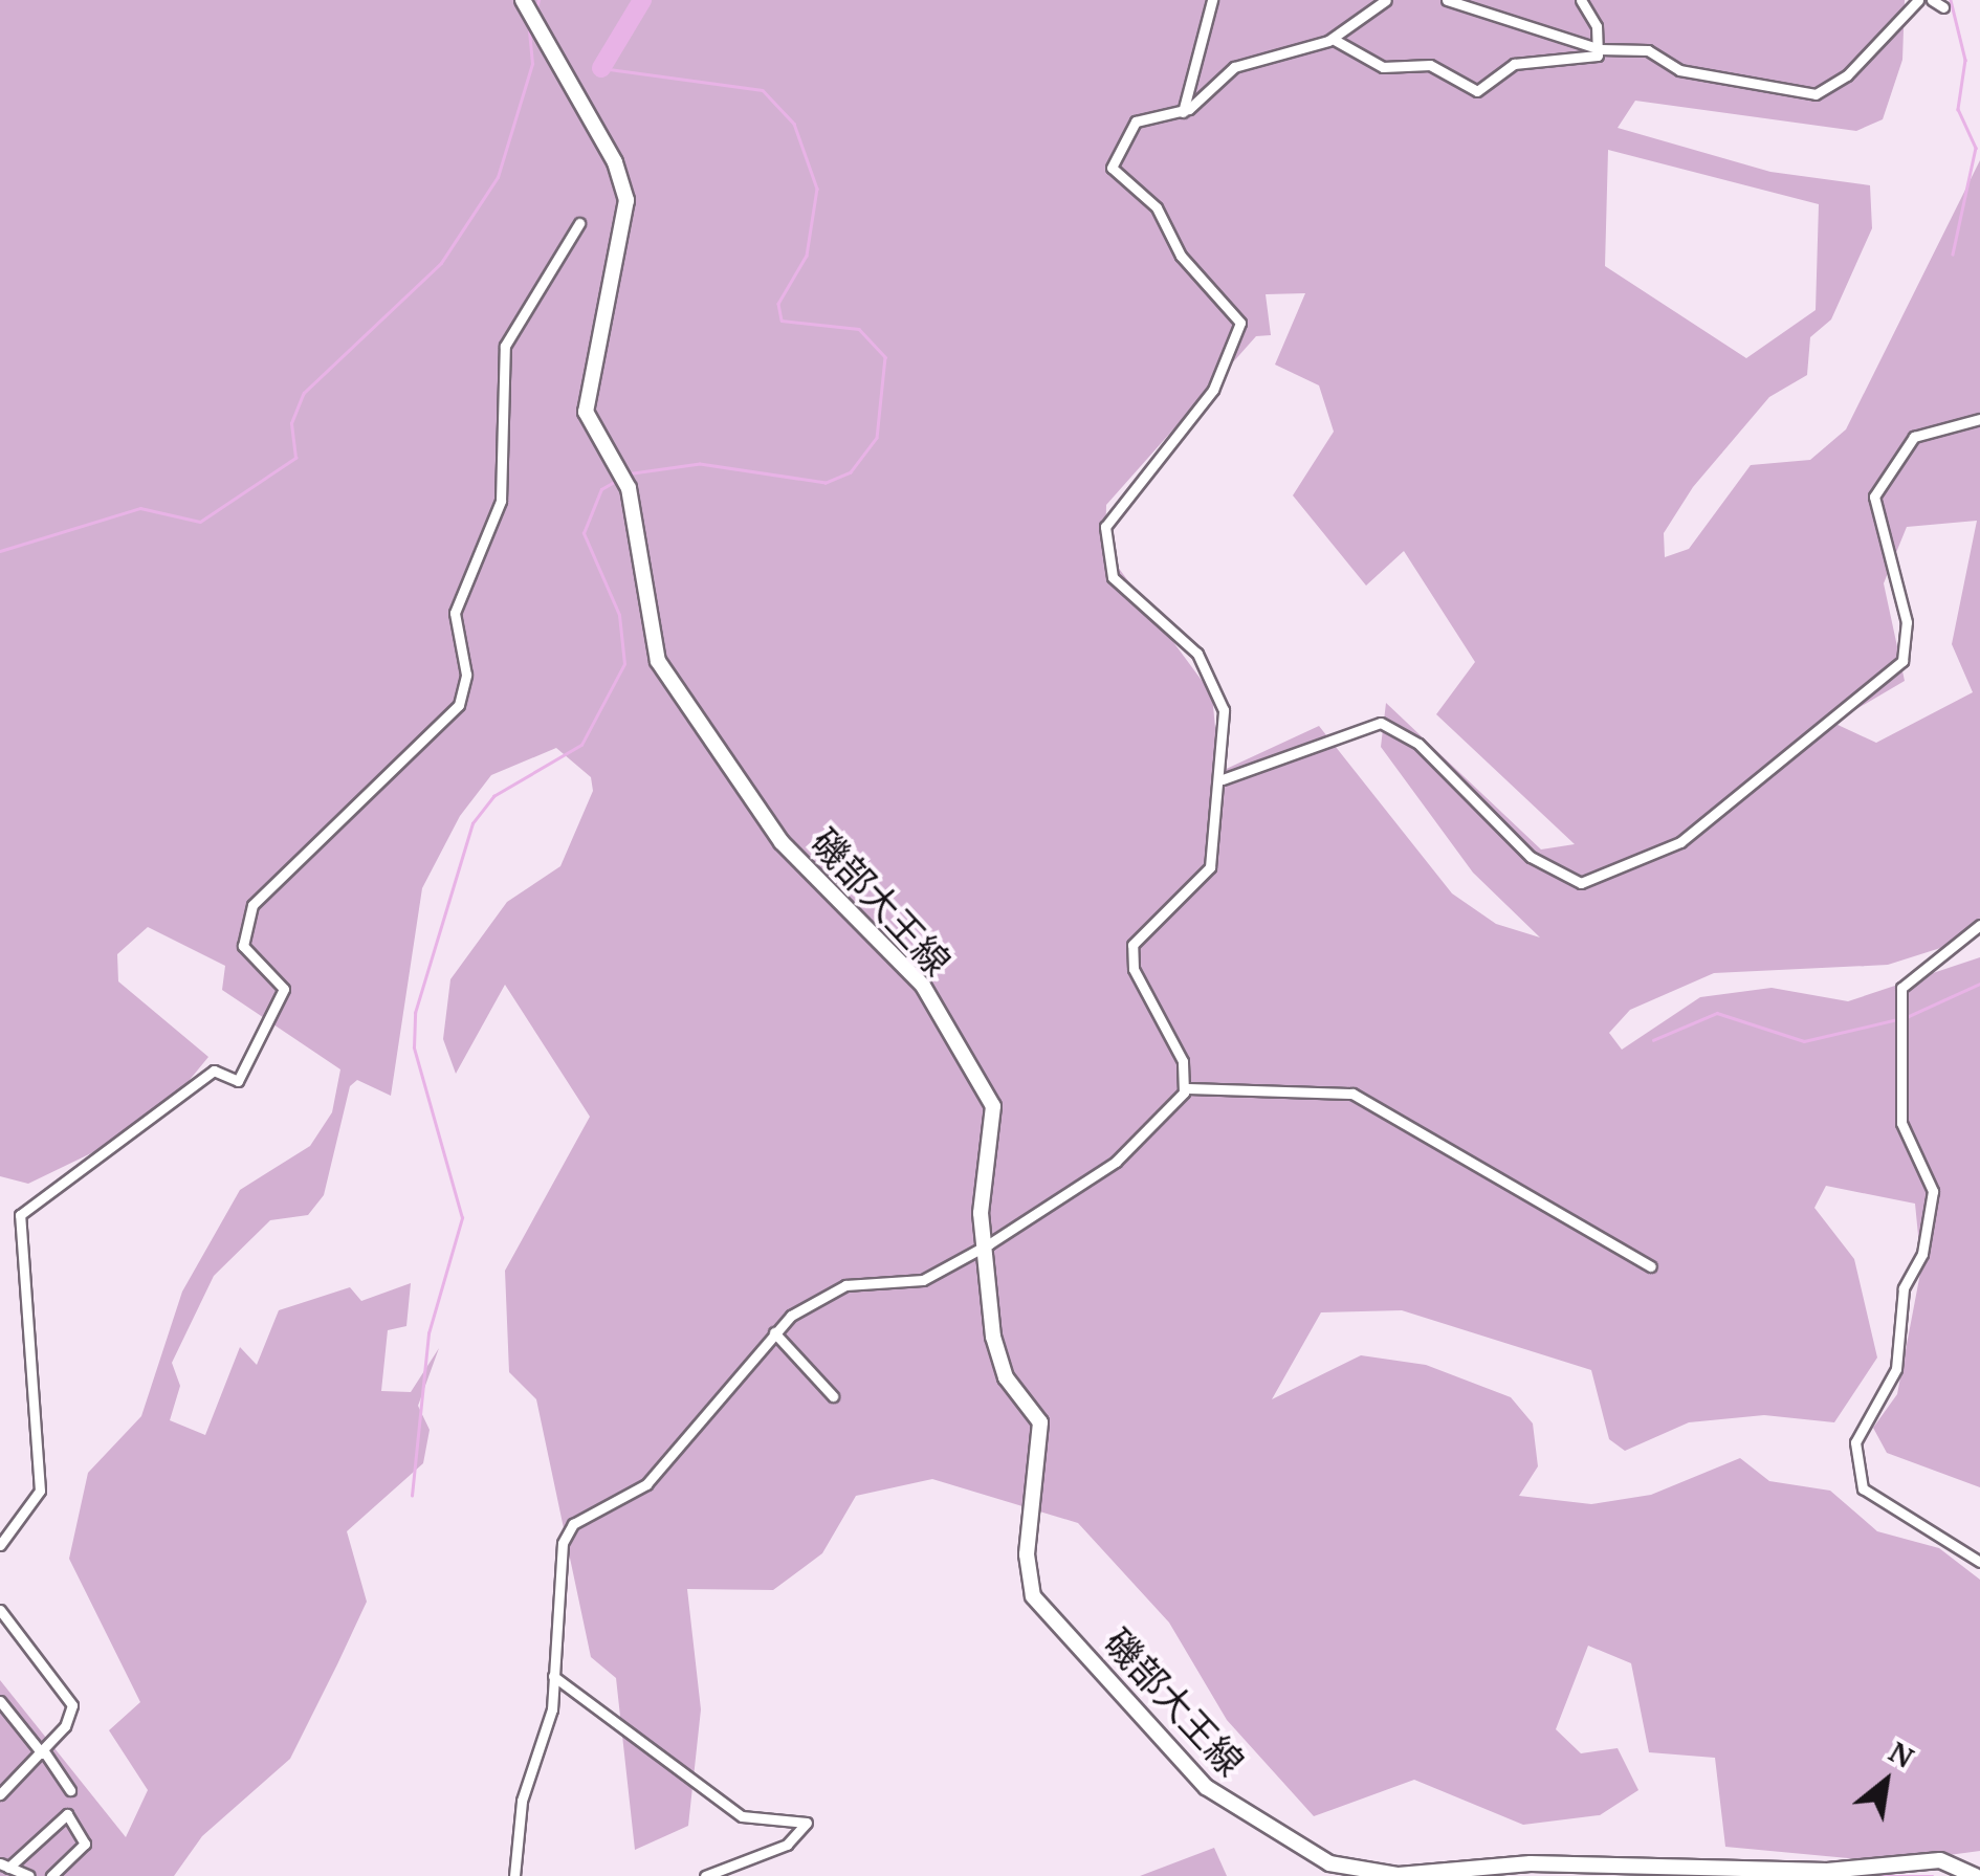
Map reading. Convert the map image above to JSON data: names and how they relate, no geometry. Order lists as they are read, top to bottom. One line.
{"streets":{"main road":["磯部大王線"]},"north":"top right"}
